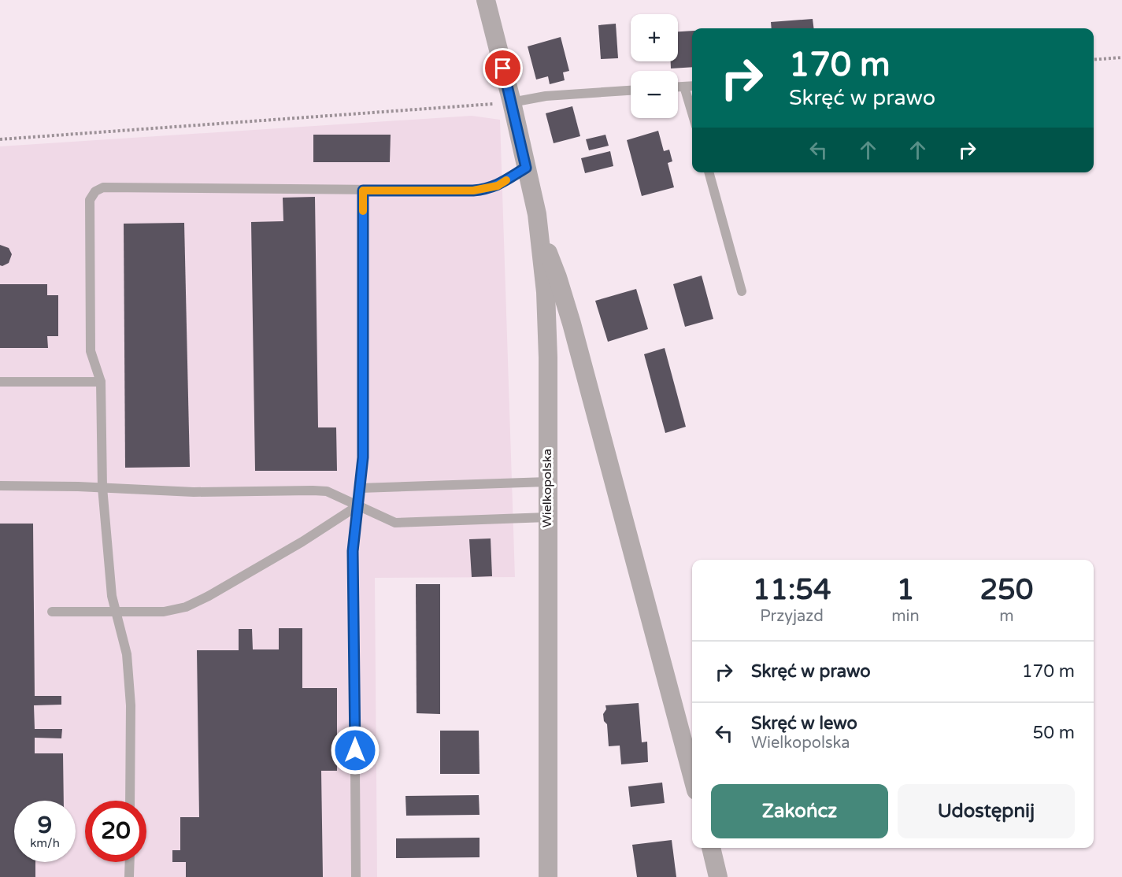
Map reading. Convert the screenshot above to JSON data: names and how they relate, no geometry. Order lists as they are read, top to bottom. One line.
{"streets":{"street":["Wielkopolska"]},"page":{"map_buttons":["+","−"],"turn":["170 m","Skręć w prawo"],"eta":["11:54","Przyjazd","1","min","250","m"],"list":[{"name":"Skręć w prawo","value":"170 m"},{"name":"Skręć w lewo","note":"Wielkopolska","value":"50 m"}],"buttons":["Zakończ","Udostępnij"],"speed":"9 km/h","limit":"20"}}
